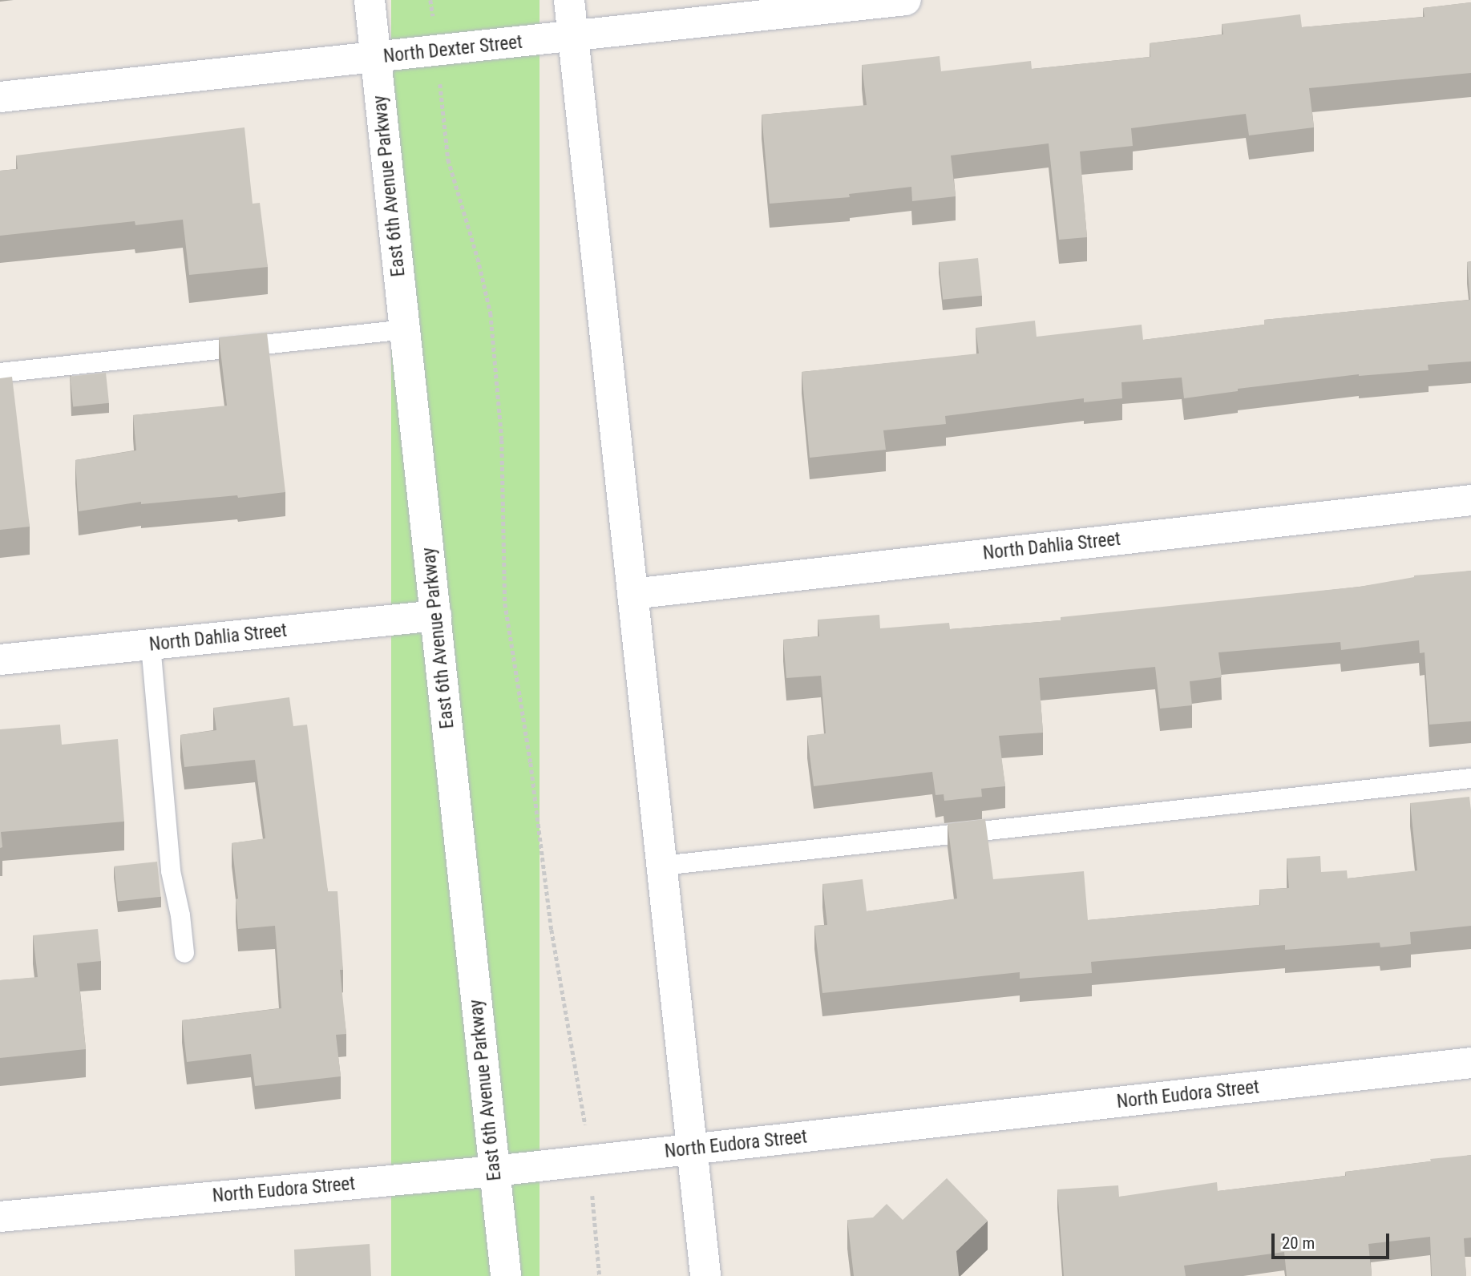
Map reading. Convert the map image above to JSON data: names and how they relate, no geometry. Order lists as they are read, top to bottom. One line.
{"streets":{"street":["North Dexter Street","East 6th Avenue Parkway","North Dahlia Street","North Eudora Street"]},"crossings":[["North Dexter Street","East 6th Avenue Parkway"],["East 6th Avenue Parkway","North Dahlia Street"],["East 6th Avenue Parkway","North Eudora Street"]],"scale_bar":"20 m"}
